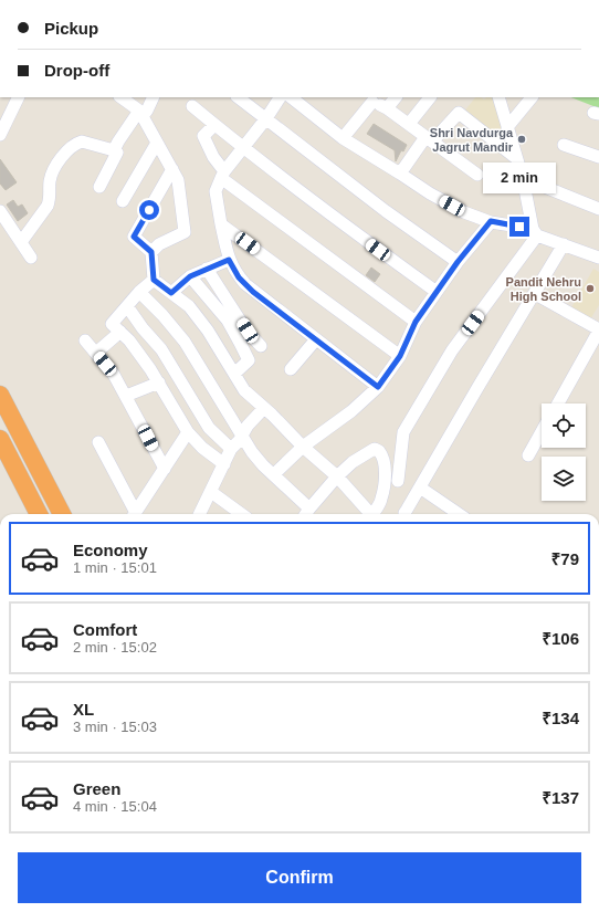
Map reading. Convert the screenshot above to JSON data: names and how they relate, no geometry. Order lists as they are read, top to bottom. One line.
{"places":["Shri Navdurga Jagrut Mandir","Pandit Nehru High School"],"page":{"banner":["Pickup","Drop-off"],"bubble":"2 min","list":[{"name":"Economy","note":"1 min · 15:01","value":"₹79"},{"name":"Comfort","note":"2 min · 15:02","value":"₹106"},{"name":"XL","note":"3 min · 15:03","value":"₹134"},{"name":"Green","note":"4 min · 15:04","value":"₹137"}],"buttons":"Confirm"}}
